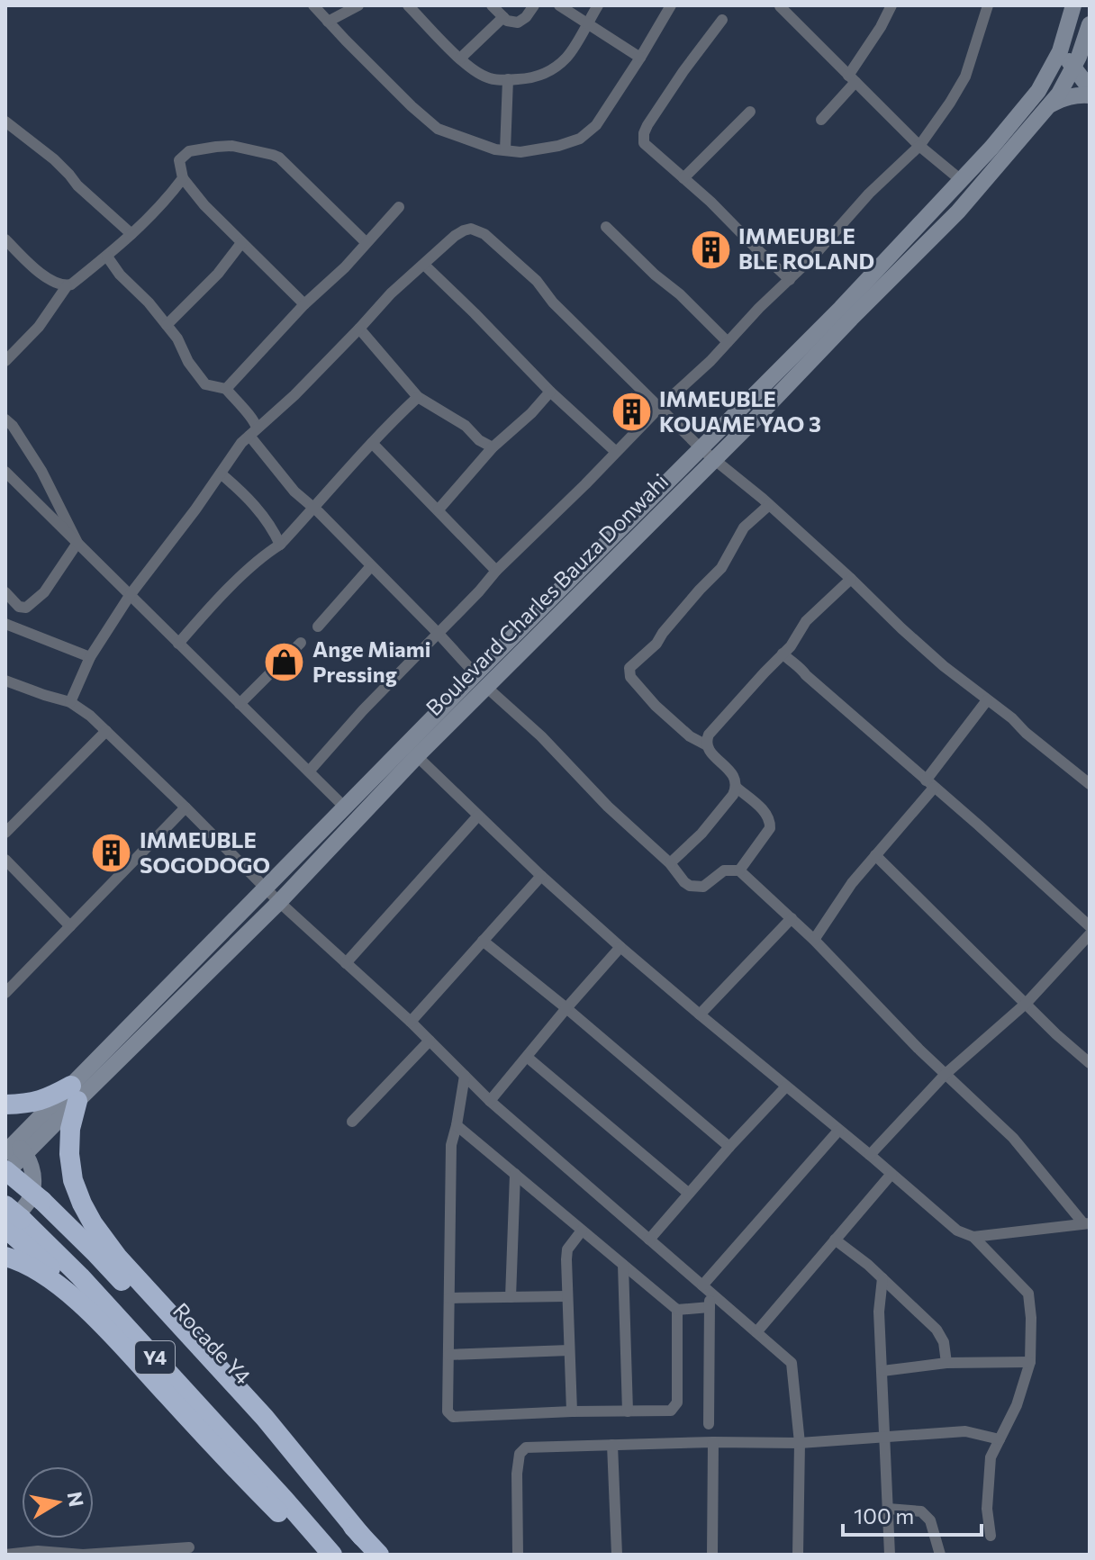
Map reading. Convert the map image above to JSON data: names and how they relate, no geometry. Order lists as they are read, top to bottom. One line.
{"streets":{"highway":["Rocade Y4","Y4"],"main road":["Boulevard Charles Bauza Donwahi"]},"crossings":[["Boulevard Charles Bauza Donwahi","Rocade Y4"]],"places":{"building":["IMMEUBLE BLE ROLAND","IMMEUBLE KOUAME YAO 3","IMMEUBLE SOGODOGO"],"shop":["Ange Miami Pressing"]},"scale_bar":"100 m","north":"right"}
